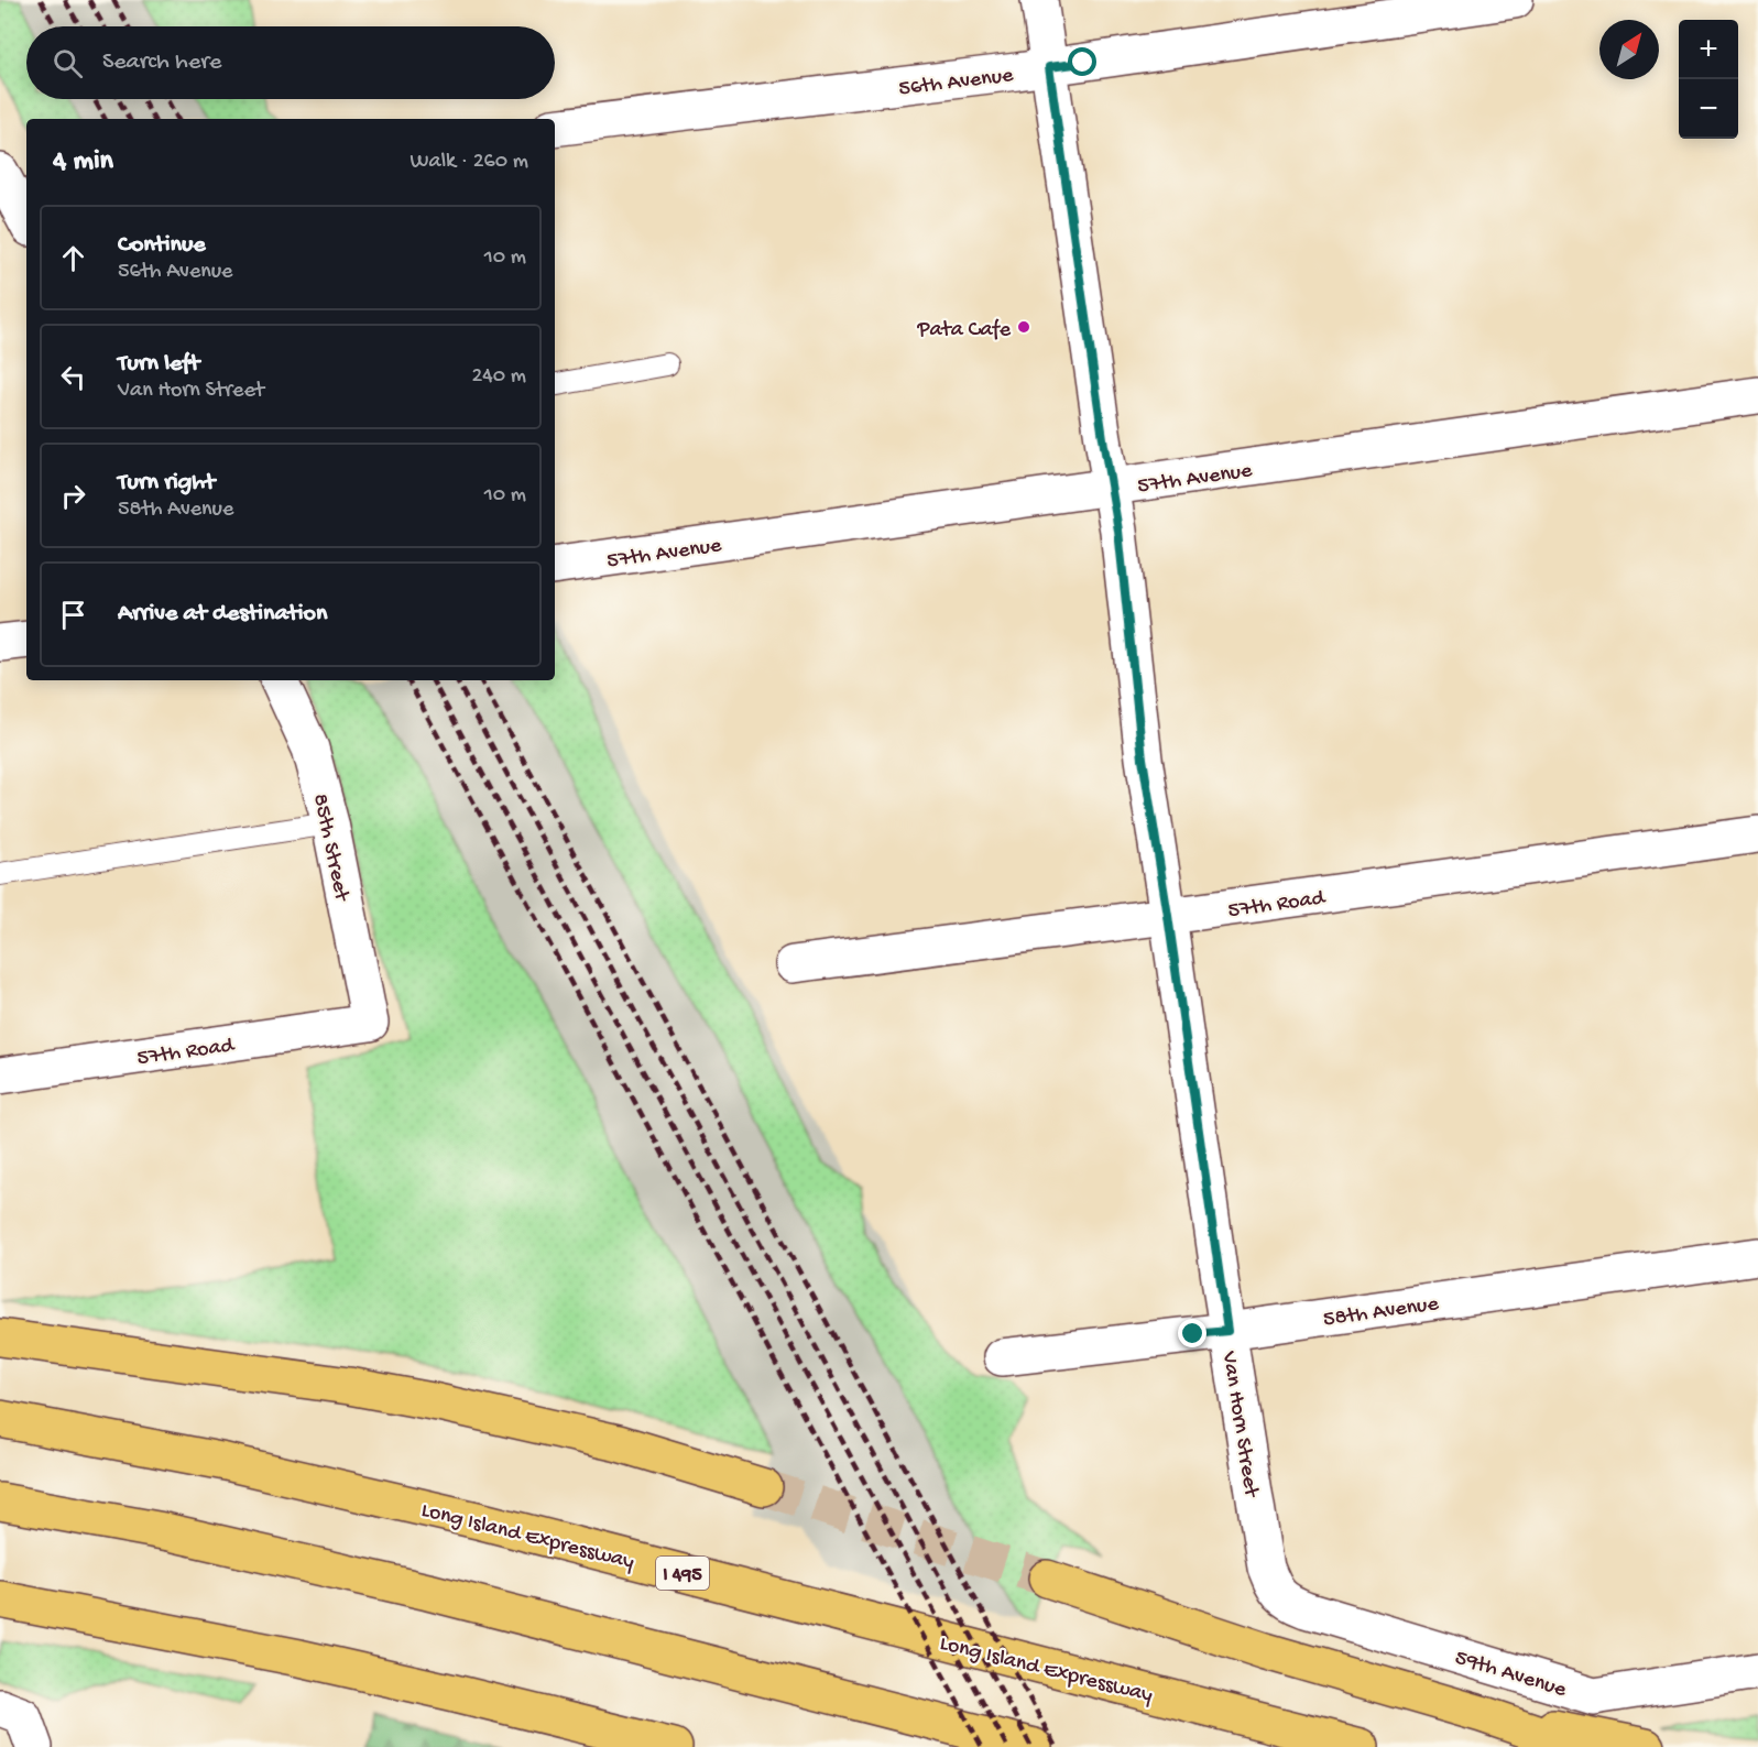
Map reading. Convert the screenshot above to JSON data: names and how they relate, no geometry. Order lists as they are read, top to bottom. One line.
{"streets":{"highway":["Long Island Expressway","I 495"],"street":["56th Avenue","57th Avenue","85th Street","57th Road","58th Avenue","Van Horn Street","59th Avenue"]},"crossings":[["56th Avenue","Van Horn Street"],["57th Avenue","Van Horn Street"],["85th Street","57th Road"],["57th Road","Van Horn Street"],["58th Avenue","Van Horn Street"],["Van Horn Street","59th Avenue"]],"places":["Pata Cafe"],"north":"top right","page":{"map_buttons":["+","−"],"search":"Search here","heading":["4 min","Walk · 260 m"],"list":[["Continue","56th Avenue","10 m"],["Turn left","Van Horn Street","240 m"],["Turn right","58th Avenue","10 m"],"Arrive at destination"]}}
